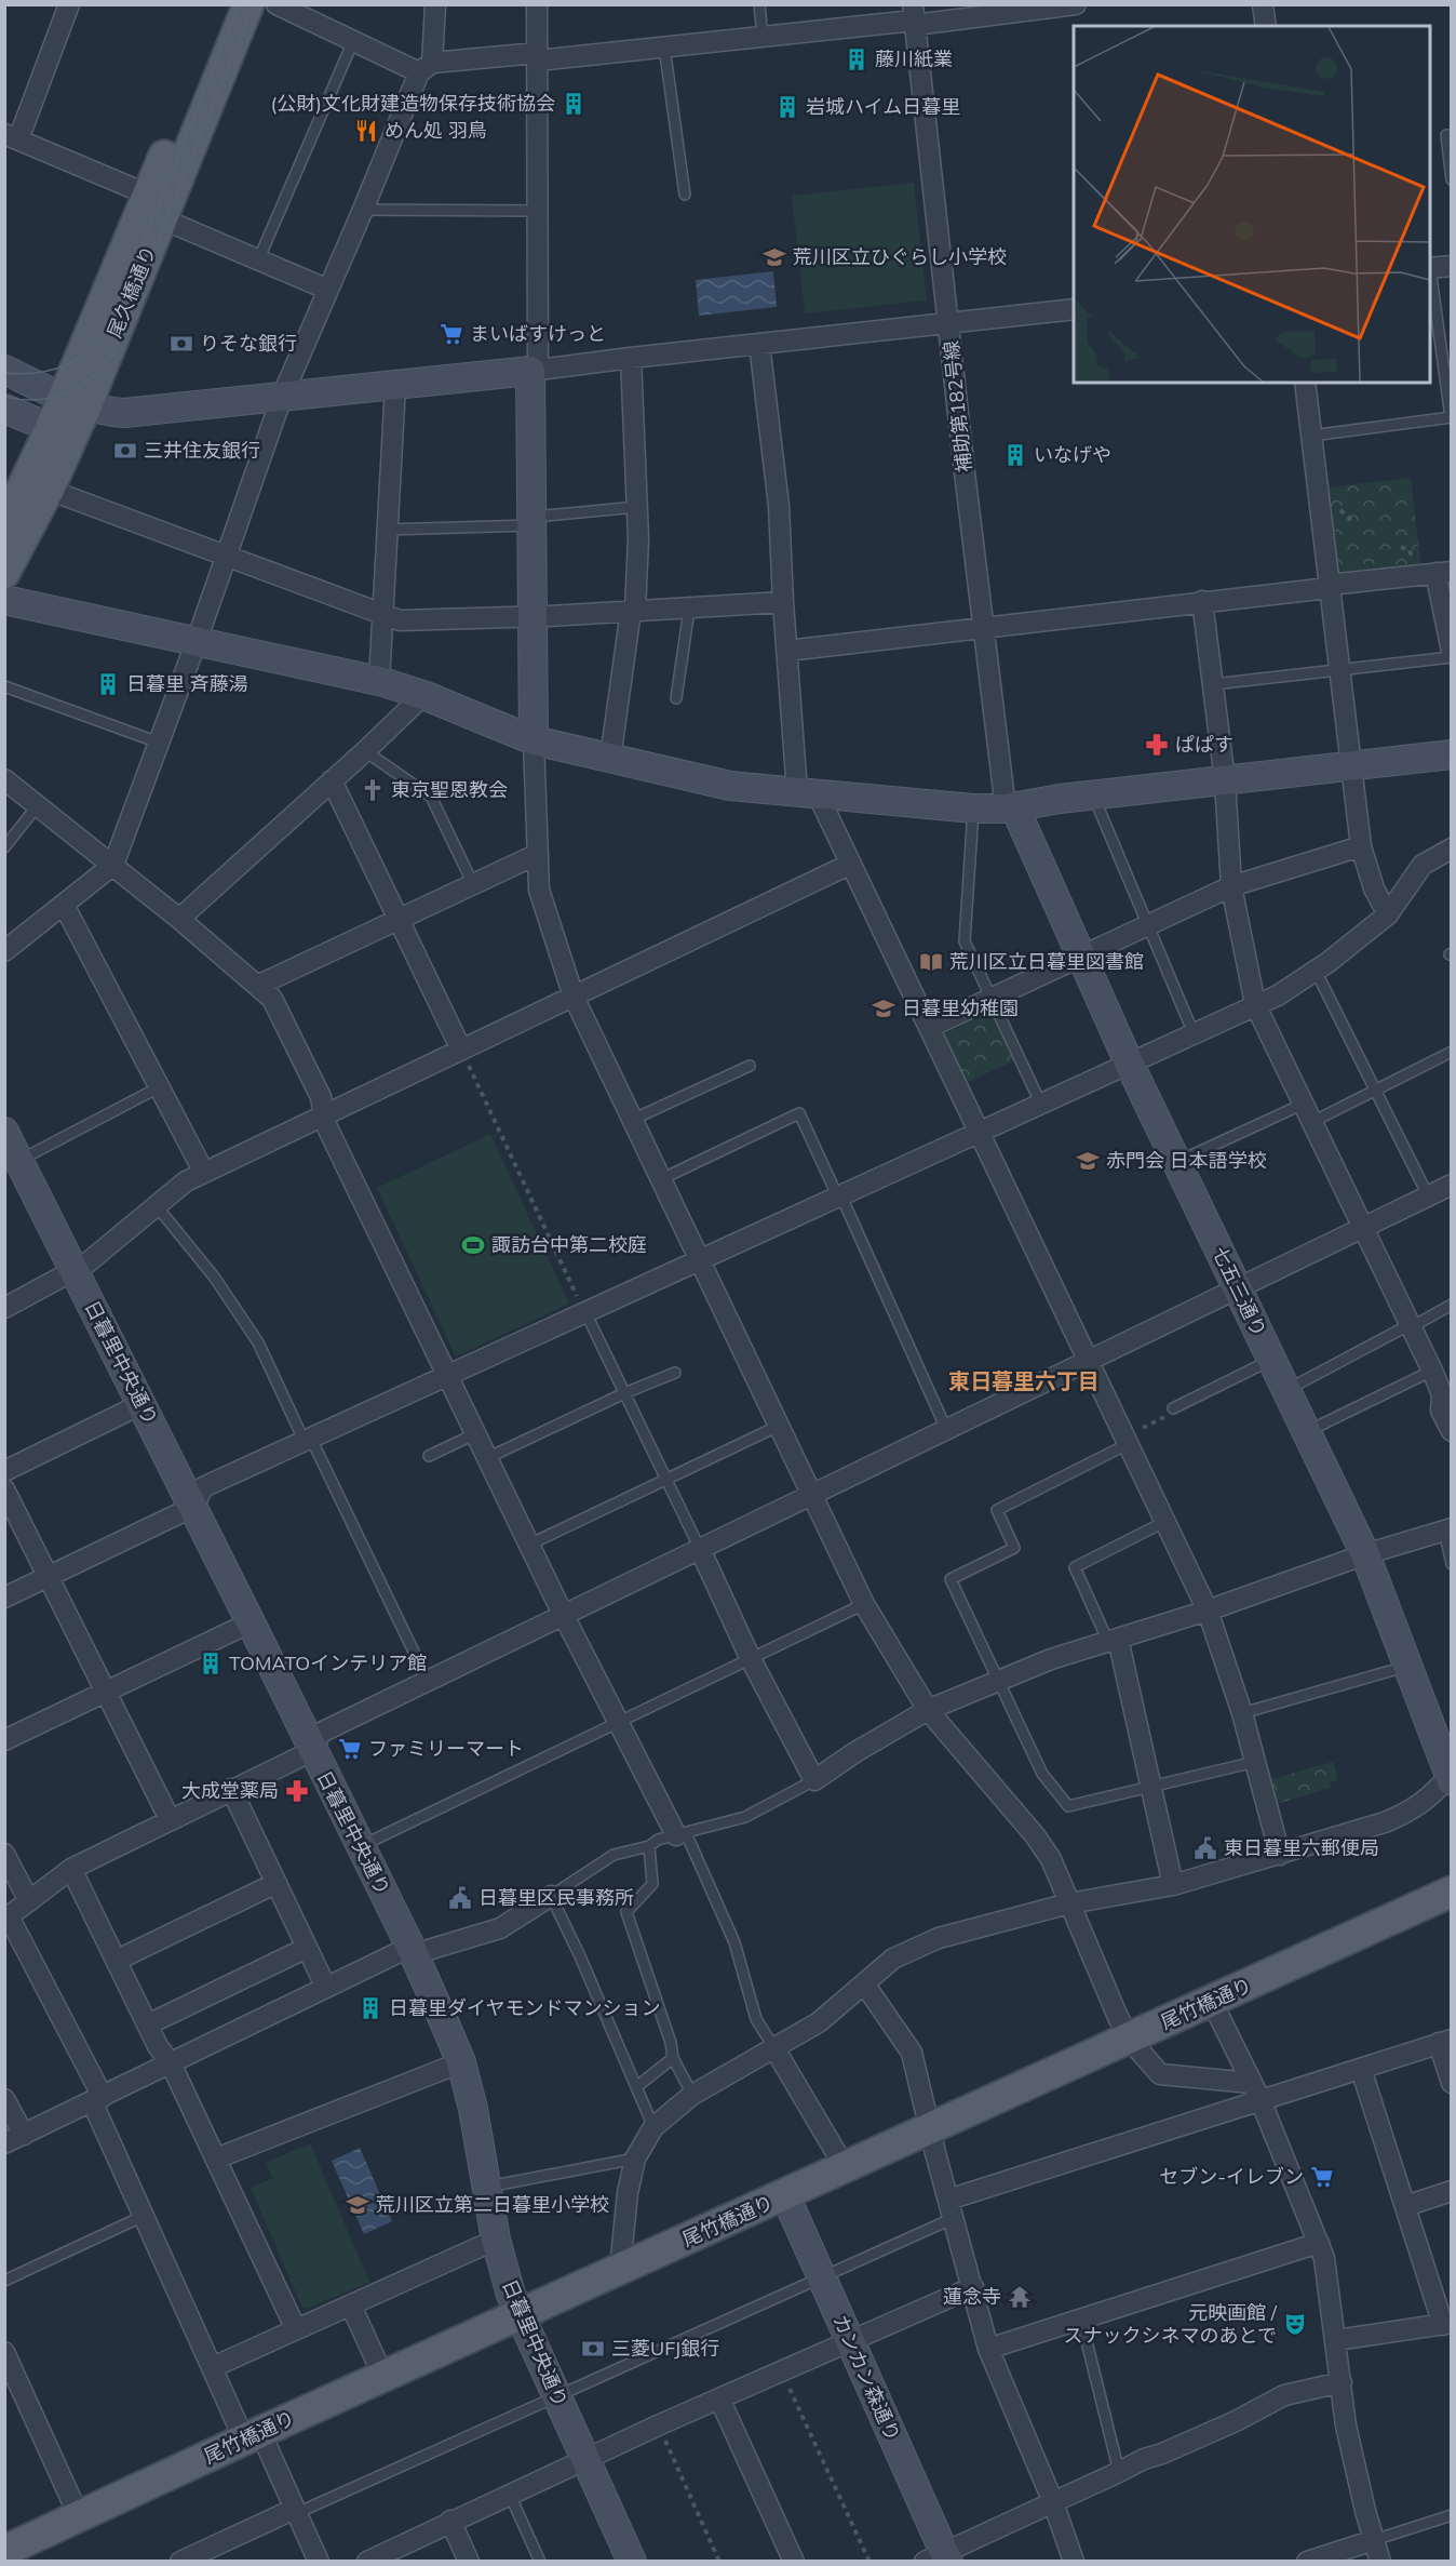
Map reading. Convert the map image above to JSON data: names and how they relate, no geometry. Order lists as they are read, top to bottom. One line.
{"streets":{"main road":["尾久橋通り","尾竹橋通り"],"street":["補助第182号線","七五三通り","日暮里中央通り","カンカン森通り"]},"crossings":[["補助第182号線","七五三通り"],["日暮里中央通り","尾竹橋通り"],["尾竹橋通り","カンカン森通り"]],"districts":["東日暮里六丁目"],"places":{"building":["藤川紙業","(公財)文化財建造物保存技術協会","岩城ハイム日暮里","いなげや","日暮里 斉藤湯","TOMATOインテリア館","日暮里ダイヤモンドマンション"],"restaurant":["めん処 羽鳥"],"school or university":["荒川区立ひぐらし小学校","日暮里幼稚園","赤門会 日本語学校","荒川区立第二日暮里小学校"],"supermarket":["まいばすけっと","ファミリーマート","セブン-イレブン"],"bank":["りそな銀行","三井住友銀行","三菱UFJ銀行"],"pharmacy":["ぱぱす","大成堂薬局"],"church":["東京聖恩教会"],"library":["荒川区立日暮里図書館"],"sports":["諏訪台中第二校庭"],"public building":["東日暮里六郵便局","日暮里区民事務所"],"temple":["蓮念寺"],"theatre":["元映画館 / スナックシネマのあとで"]}}
